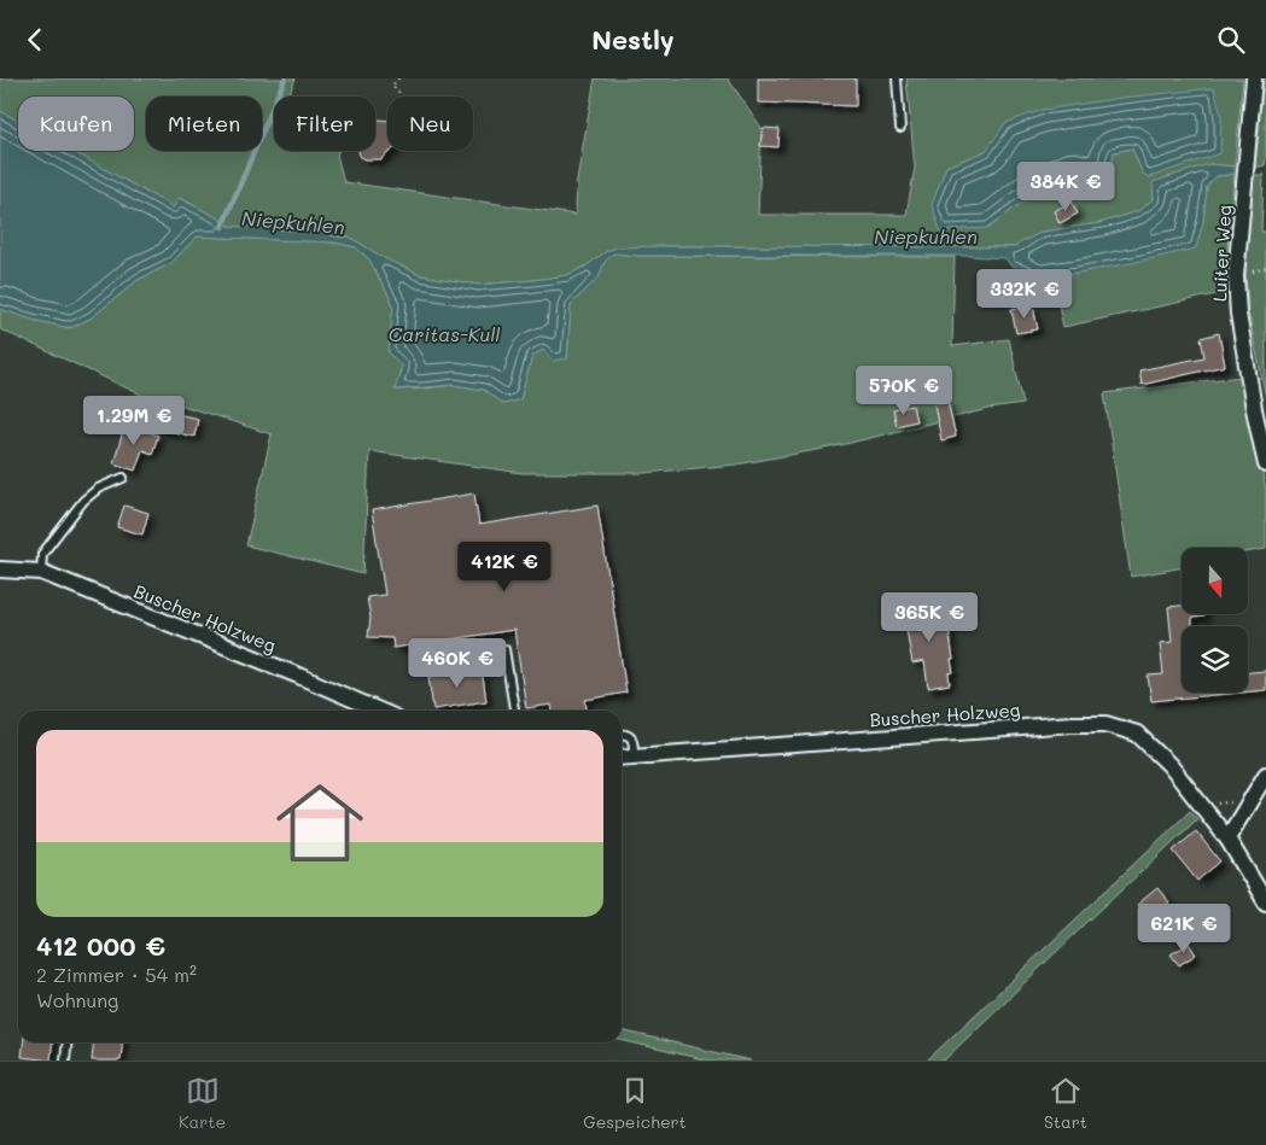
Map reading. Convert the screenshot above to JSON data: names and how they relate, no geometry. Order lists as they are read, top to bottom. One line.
{"streets":{"street":["Luiter Weg","Buscher Holzweg"]},"water":["Niepkuhlen","Caritas-Kull"],"north":"bottom","page":{"header":"Nestly","chip":["Kaufen","Mieten","Filter","Neu"],"price":["384K €","332K €","570K €","1.29M €","412K €","365K €","460K €","621K €"],"list":[{"name":"412 000 €","note":"2 Zimmer · 54 m² · Wohnung"}],"tabs":["Karte","Gespeichert","Start"]}}
